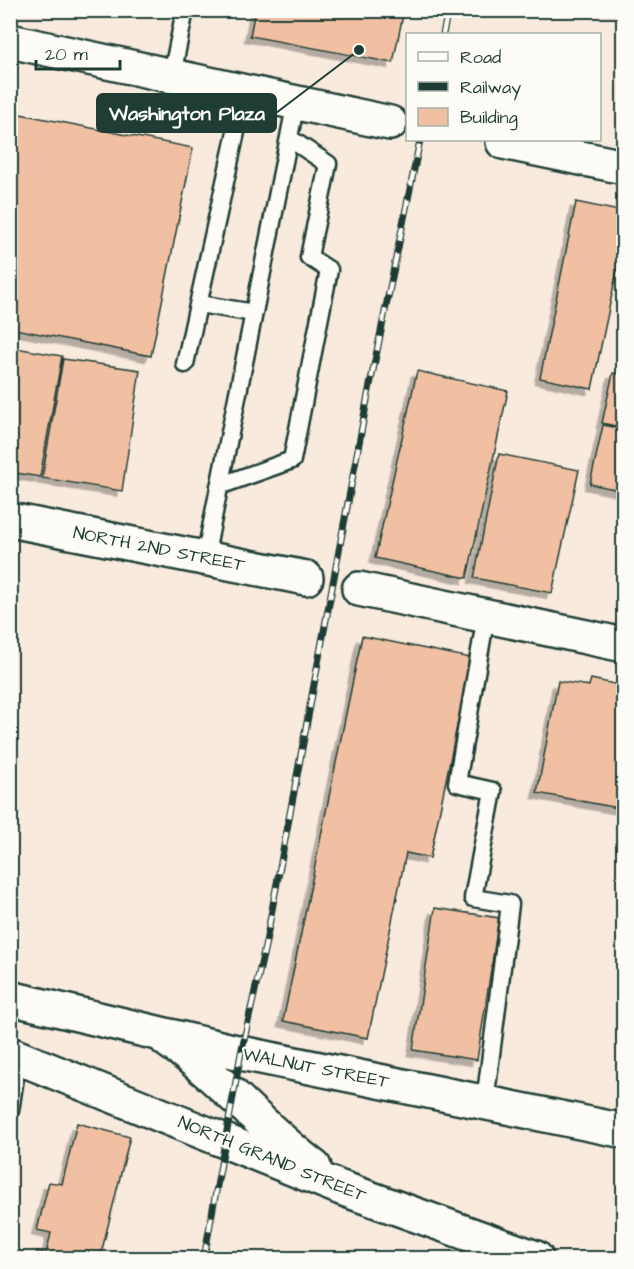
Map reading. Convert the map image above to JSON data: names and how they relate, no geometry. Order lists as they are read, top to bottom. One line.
{"streets":{"street":["NORTH 2ND STREET","WALNUT STREET","NORTH GRAND STREET"]},"places":["Washington Plaza"],"legend":["Road","Railway","Building"],"scale_bar":"20 m"}
